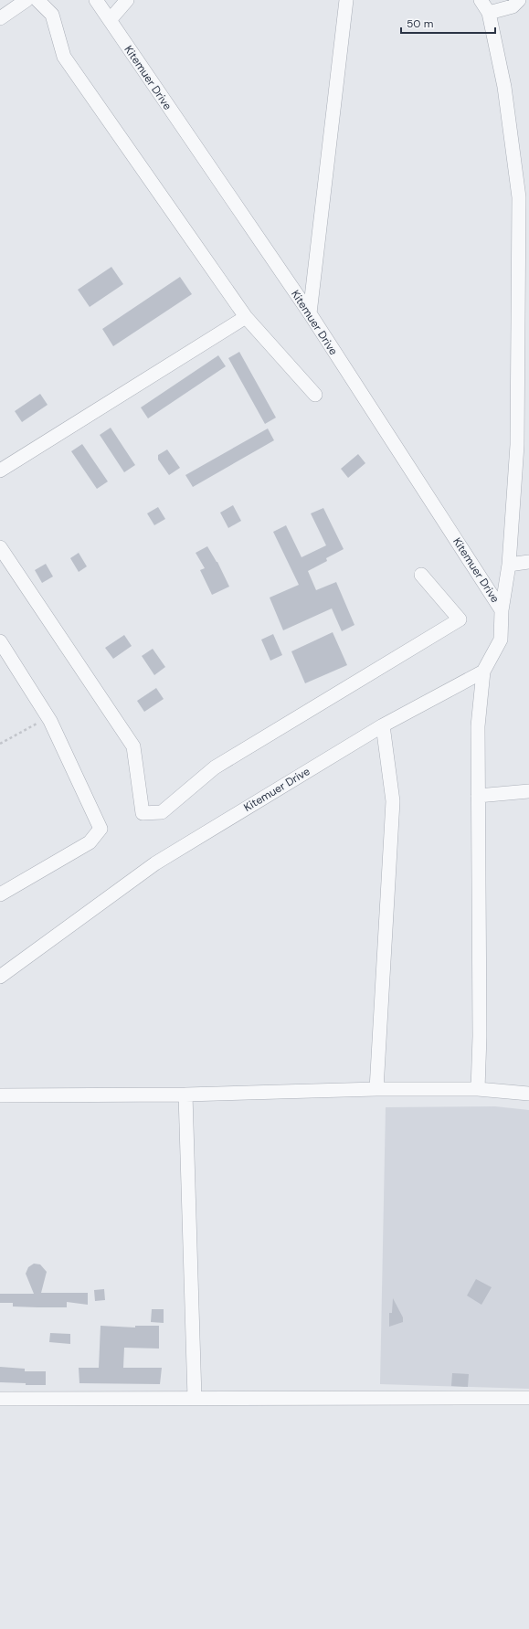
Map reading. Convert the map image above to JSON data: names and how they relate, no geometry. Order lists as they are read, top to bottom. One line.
{"streets":{"street":["Kitemuer Drive"]},"scale_bar":"50 m"}
